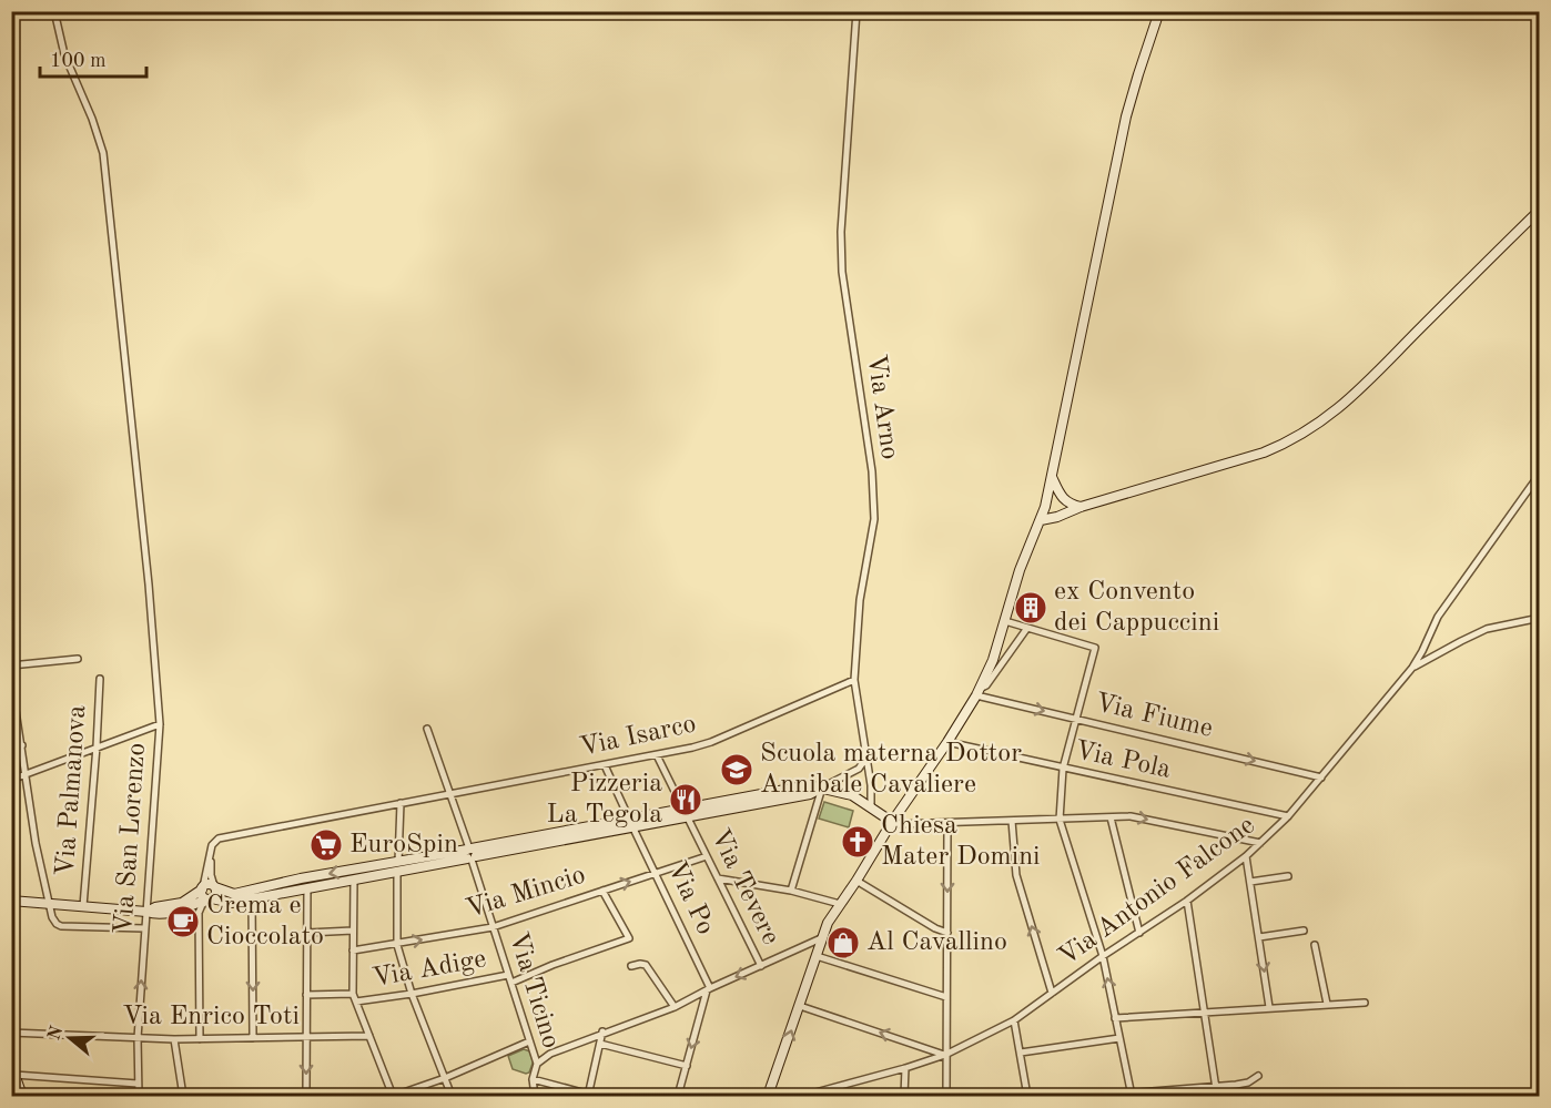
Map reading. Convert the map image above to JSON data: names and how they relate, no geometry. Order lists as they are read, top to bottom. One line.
{"streets":{"street":["Via Arno","Via Fiume","Via Isarco","Via Pola","Via Palmanova","Via San Lorenzo","Via Tevere","Via Antonio Falcone","Via Mincio","Via Po","Via Adige","Via Ticino","Via Enrico Toti"]},"crossings":[["Via Arno","Via Isarco"],["Via Fiume","Via Antonio Falcone"],["Via Isarco","Via Tevere"],["Via Isarco","Via Po"],["Via Isarco","Via Ticino"],["Via Pola","Via Antonio Falcone"],["Via San Lorenzo","Via Enrico Toti"],["Via Tevere","Via Mincio"],["Via Mincio","Via Po"],["Via Mincio","Via Ticino"],["Via Adige","Via Ticino"]],"one_way":["Via Fiume","Via Mincio"],"places":{"building":["ex Convento dei Cappuccini"],"school or university":["Scuola materna Dottor Annibale Cavaliere"],"restaurant":["Pizzeria La Tegola"],"church":["Chiesa Mater Domini"],"supermarket":["EuroSpin"],"cafe":["Crema e Cioccolato"],"shop":["Al Cavallino"]},"scale_bar":"100 m","north":"left"}
